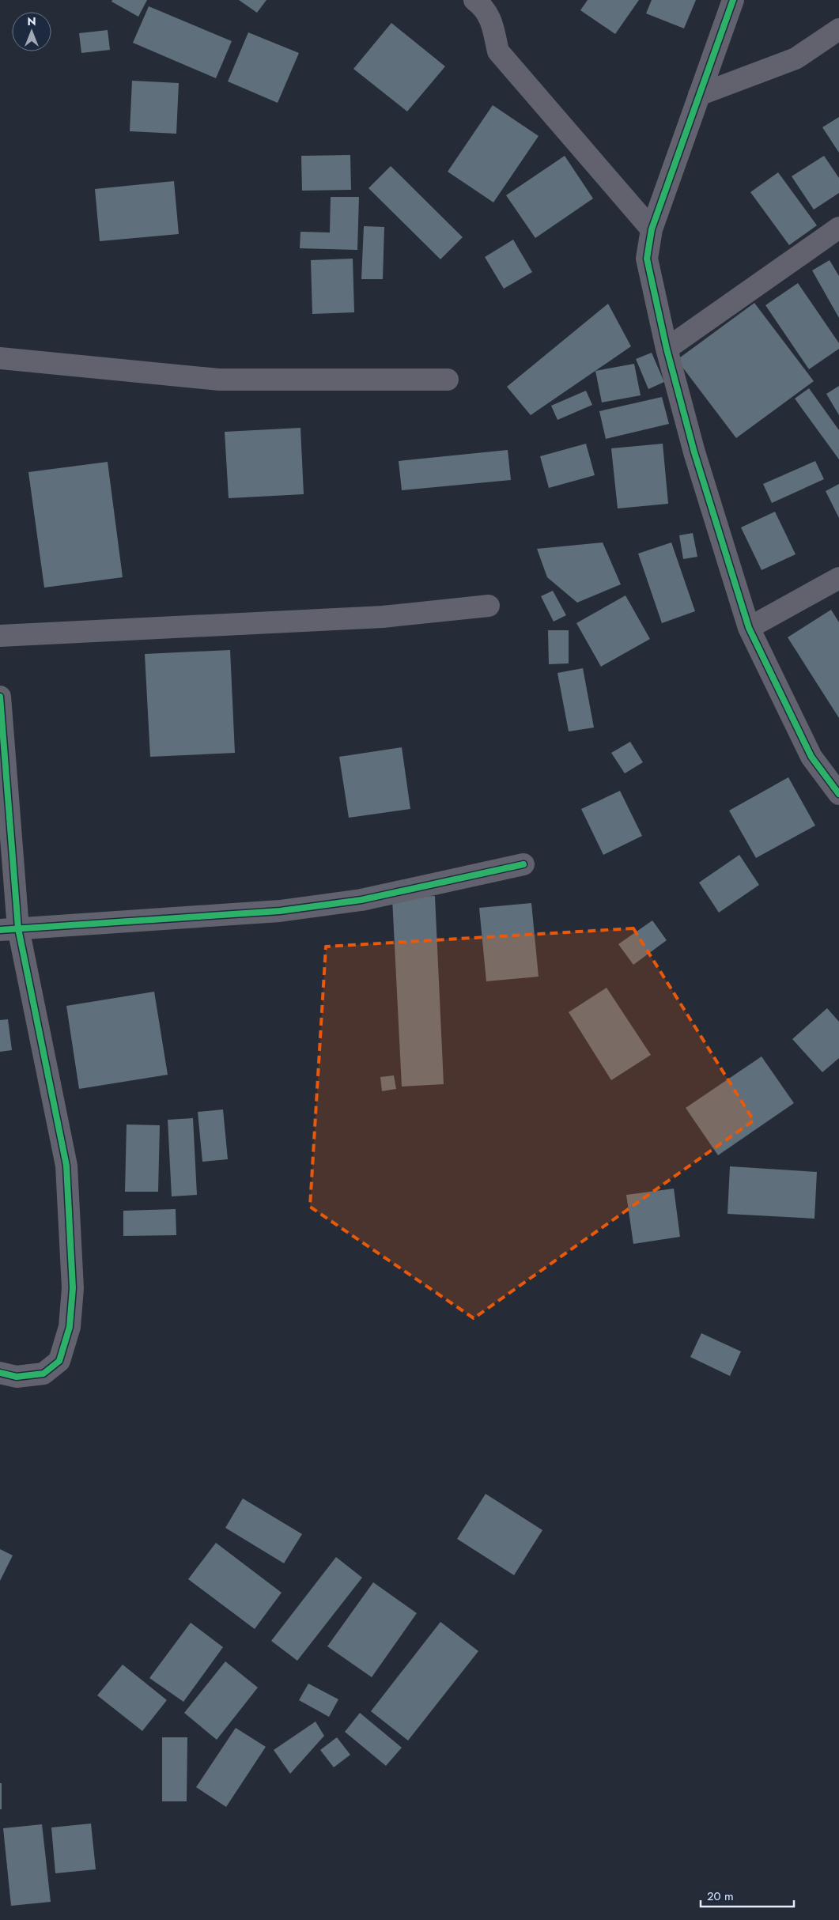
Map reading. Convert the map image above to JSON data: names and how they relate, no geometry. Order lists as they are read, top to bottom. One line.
{"scale_bar":"20 m","north":"top"}
